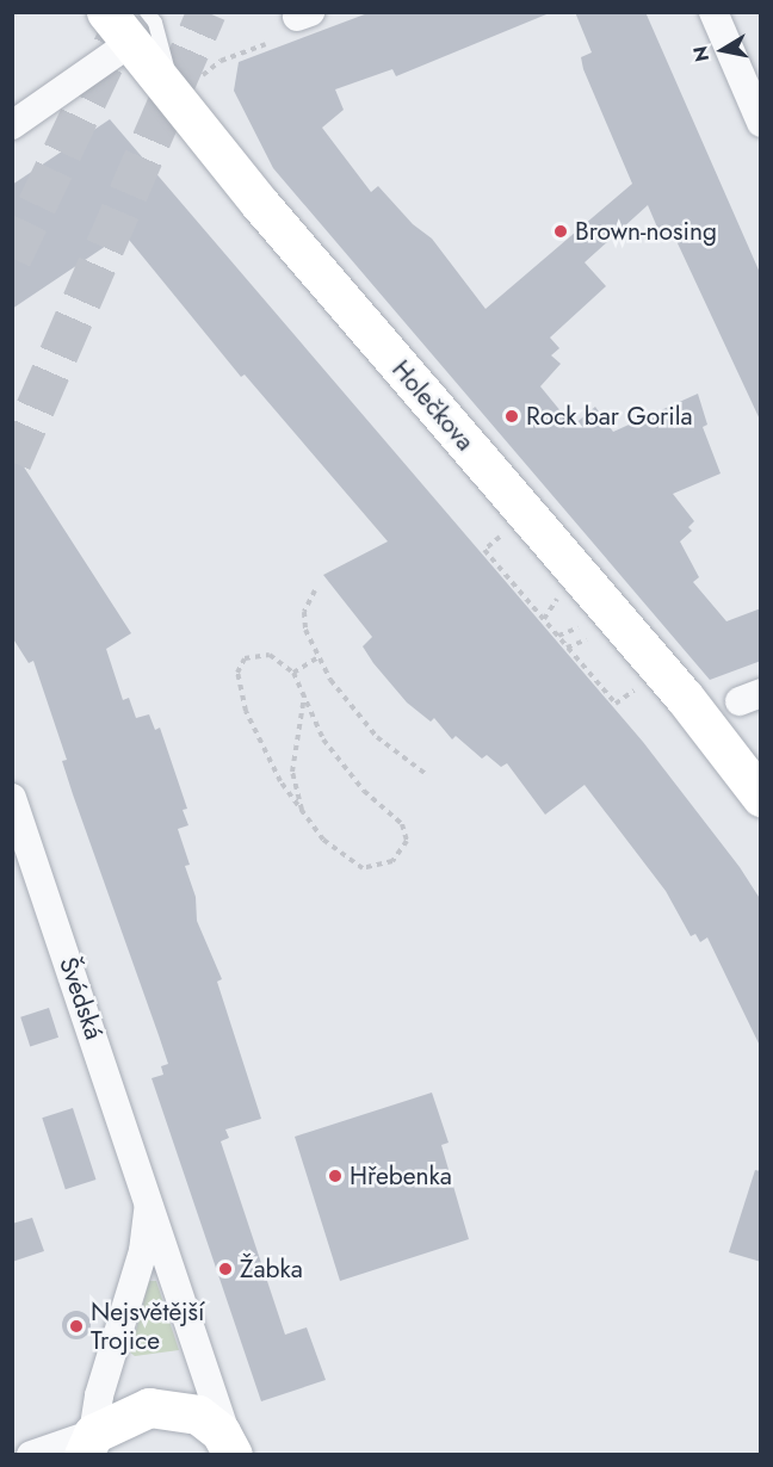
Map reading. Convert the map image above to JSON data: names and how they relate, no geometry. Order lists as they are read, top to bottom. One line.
{"streets":{"street":["Holečkova","Švédská"]},"places":["Brown-nosing","Rock bar Gorila","Hřebenka","Žabka","Nejsvětější Trojice"],"north":"left"}
